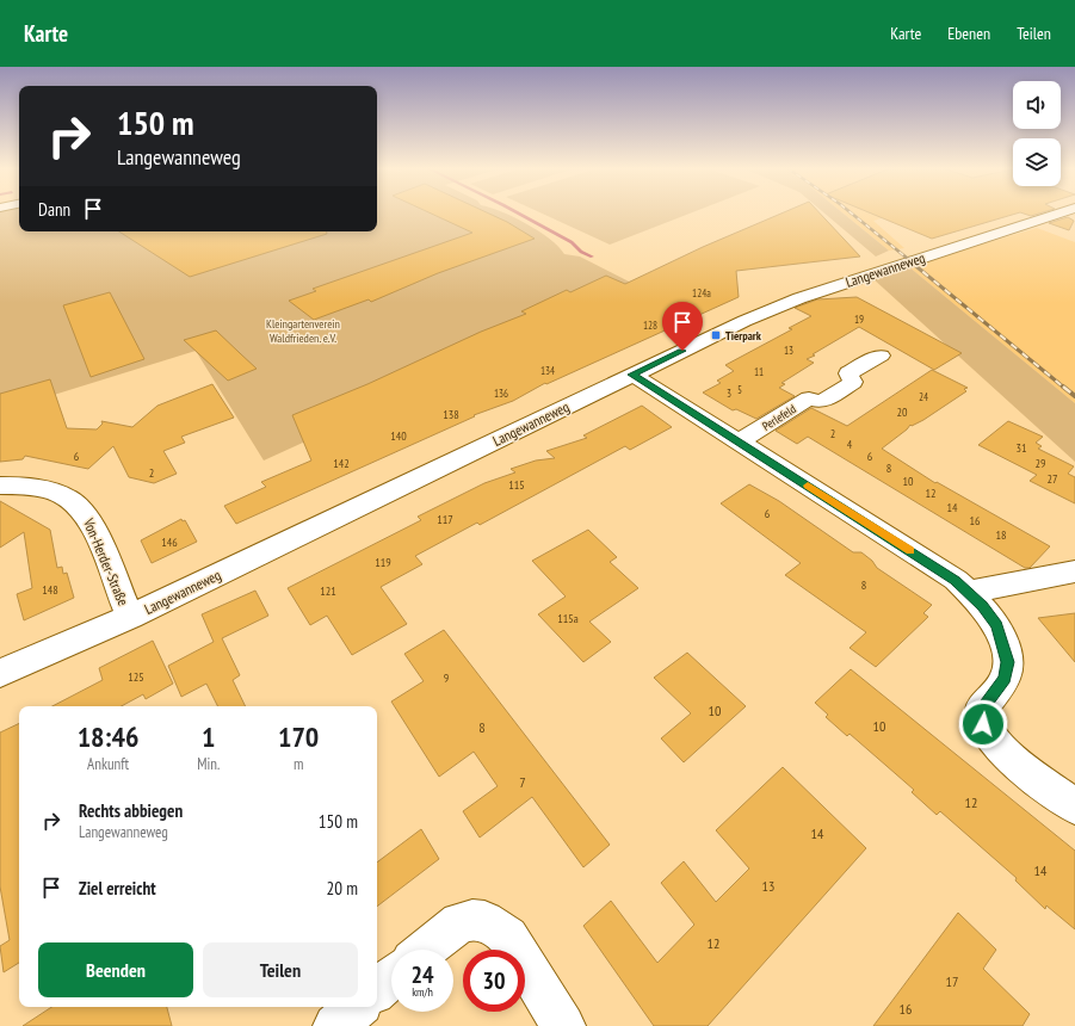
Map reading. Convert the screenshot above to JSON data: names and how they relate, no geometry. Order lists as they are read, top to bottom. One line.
{"streets":{"street":["Langewanneweg","Perlefeld","Von-Herder-Straße"]},"crossings":[["Langewanneweg","Von-Herder-Straße"]],"parks":["Kleingartenverein Waldfrieden. e.V."],"places":{"transit":["Tierpark"]},"house_numbers":["124a","19","128","13","134","11","5","136","3","24","20","138","2","140","4","31","6","6","142","29","8","2","27","10","115","12","14","6","117","16","18","146","119","8","148","121","115a","125","9","10","10","8","7","12","14","14","13","12","17","16"],"page":{"header":"Karte","nav":["Karte","Ebenen","Teilen"],"turn":["150 m","Langewanneweg"],"then":"Dann","eta":["18:46","Ankunft","1","Min.","170","m"],"list":[{"name":"Rechts abbiegen","note":"Langewanneweg","value":"150 m"},{"name":"Ziel erreicht","value":"20 m"}],"buttons":["Beenden","Teilen"],"speed":"24 km/h","limit":"30"}}
